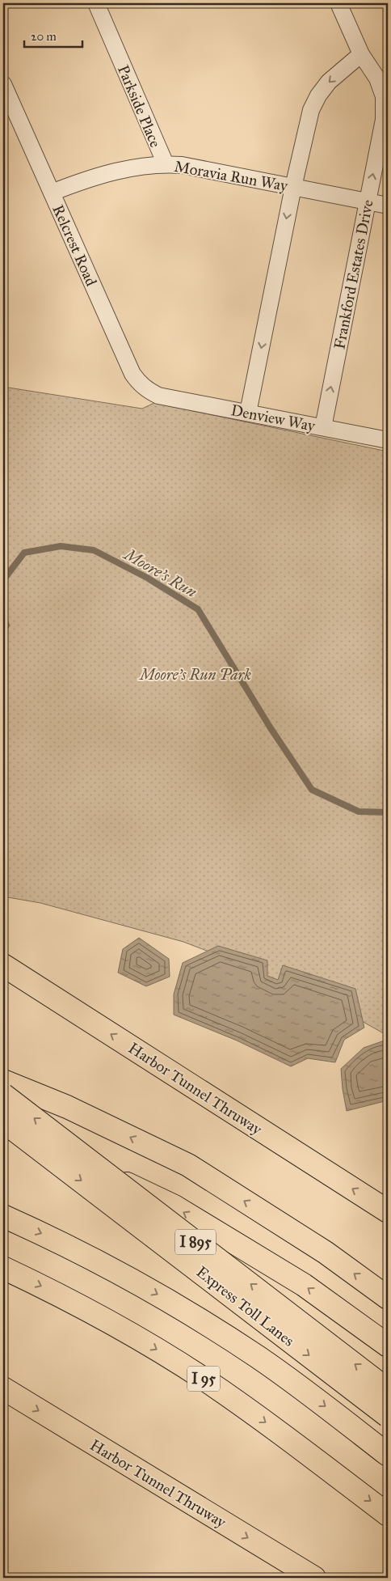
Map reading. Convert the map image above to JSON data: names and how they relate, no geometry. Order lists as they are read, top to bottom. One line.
{"streets":{"highway":["Harbor Tunnel Thruway","I 895","Express Toll Lanes","I 95"],"street":["Parkside Place","Moravia Run Way","Relcrest Road","Frankford Estates Drive","Denview Way"]},"crossings":[["Parkside Place","Moravia Run Way"],["Moravia Run Way","Relcrest Road"],["Moravia Run Way","Frankford Estates Drive"],["Relcrest Road","Denview Way"],["Frankford Estates Drive","Denview Way"]],"water":["Moore's Run"],"parks":["Moore's Run Park"],"scale_bar":"20 m"}
